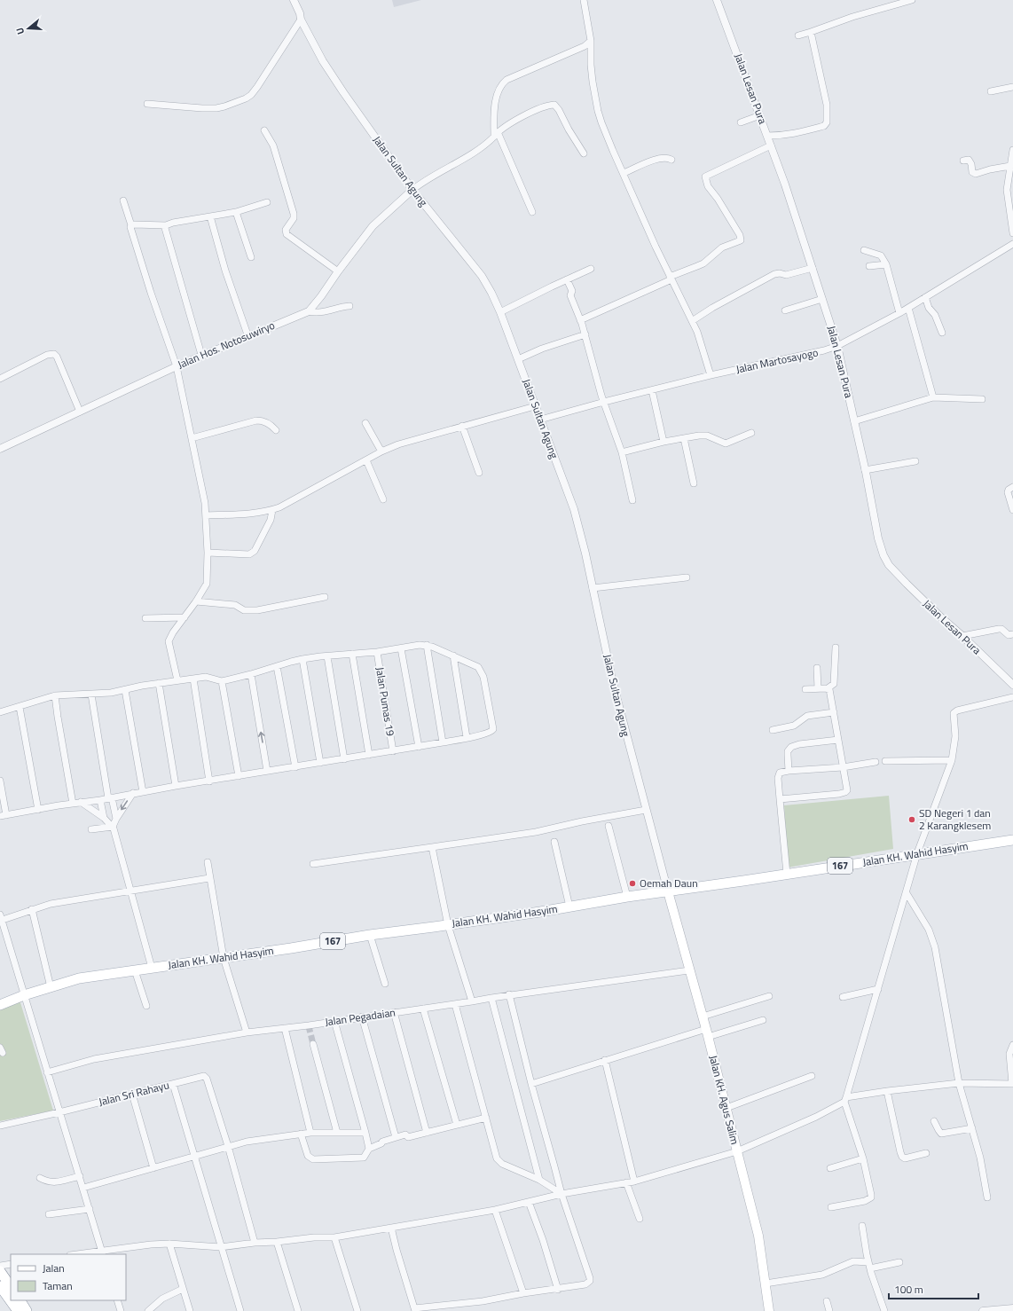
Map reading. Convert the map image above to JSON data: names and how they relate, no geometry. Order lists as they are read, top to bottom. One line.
{"streets":{"main road":["Jalan KH. Wahid Hasyim","167","Jalan KH. Agus Salim"],"street":["Jalan Lesan Pura","Jalan Sultan Agung","Jalan Hos. Notosuwiryo","Jalan Martosayogo","Jalan Pumas 19","Jalan Pegadaian","Jalan Sri Rahayu"]},"crossings":[["Jalan Lesan Pura","Jalan Martosayogo"],["Jalan Sultan Agung","Jalan Hos. Notosuwiryo"],["Jalan Sultan Agung","Jalan Martosayogo"],["Jalan Sultan Agung","Jalan KH. Wahid Hasyim"],["Jalan Sultan Agung","Jalan KH. Agus Salim"],["Jalan KH. Wahid Hasyim","Jalan KH. Agus Salim"],["Jalan Pegadaian","Jalan KH. Agus Salim"]],"places":["SD Negeri 1 dan 2 Karangklesem","Oemah Daun"],"legend":["Jalan","Taman"],"scale_bar":"100 m","north":"left"}
